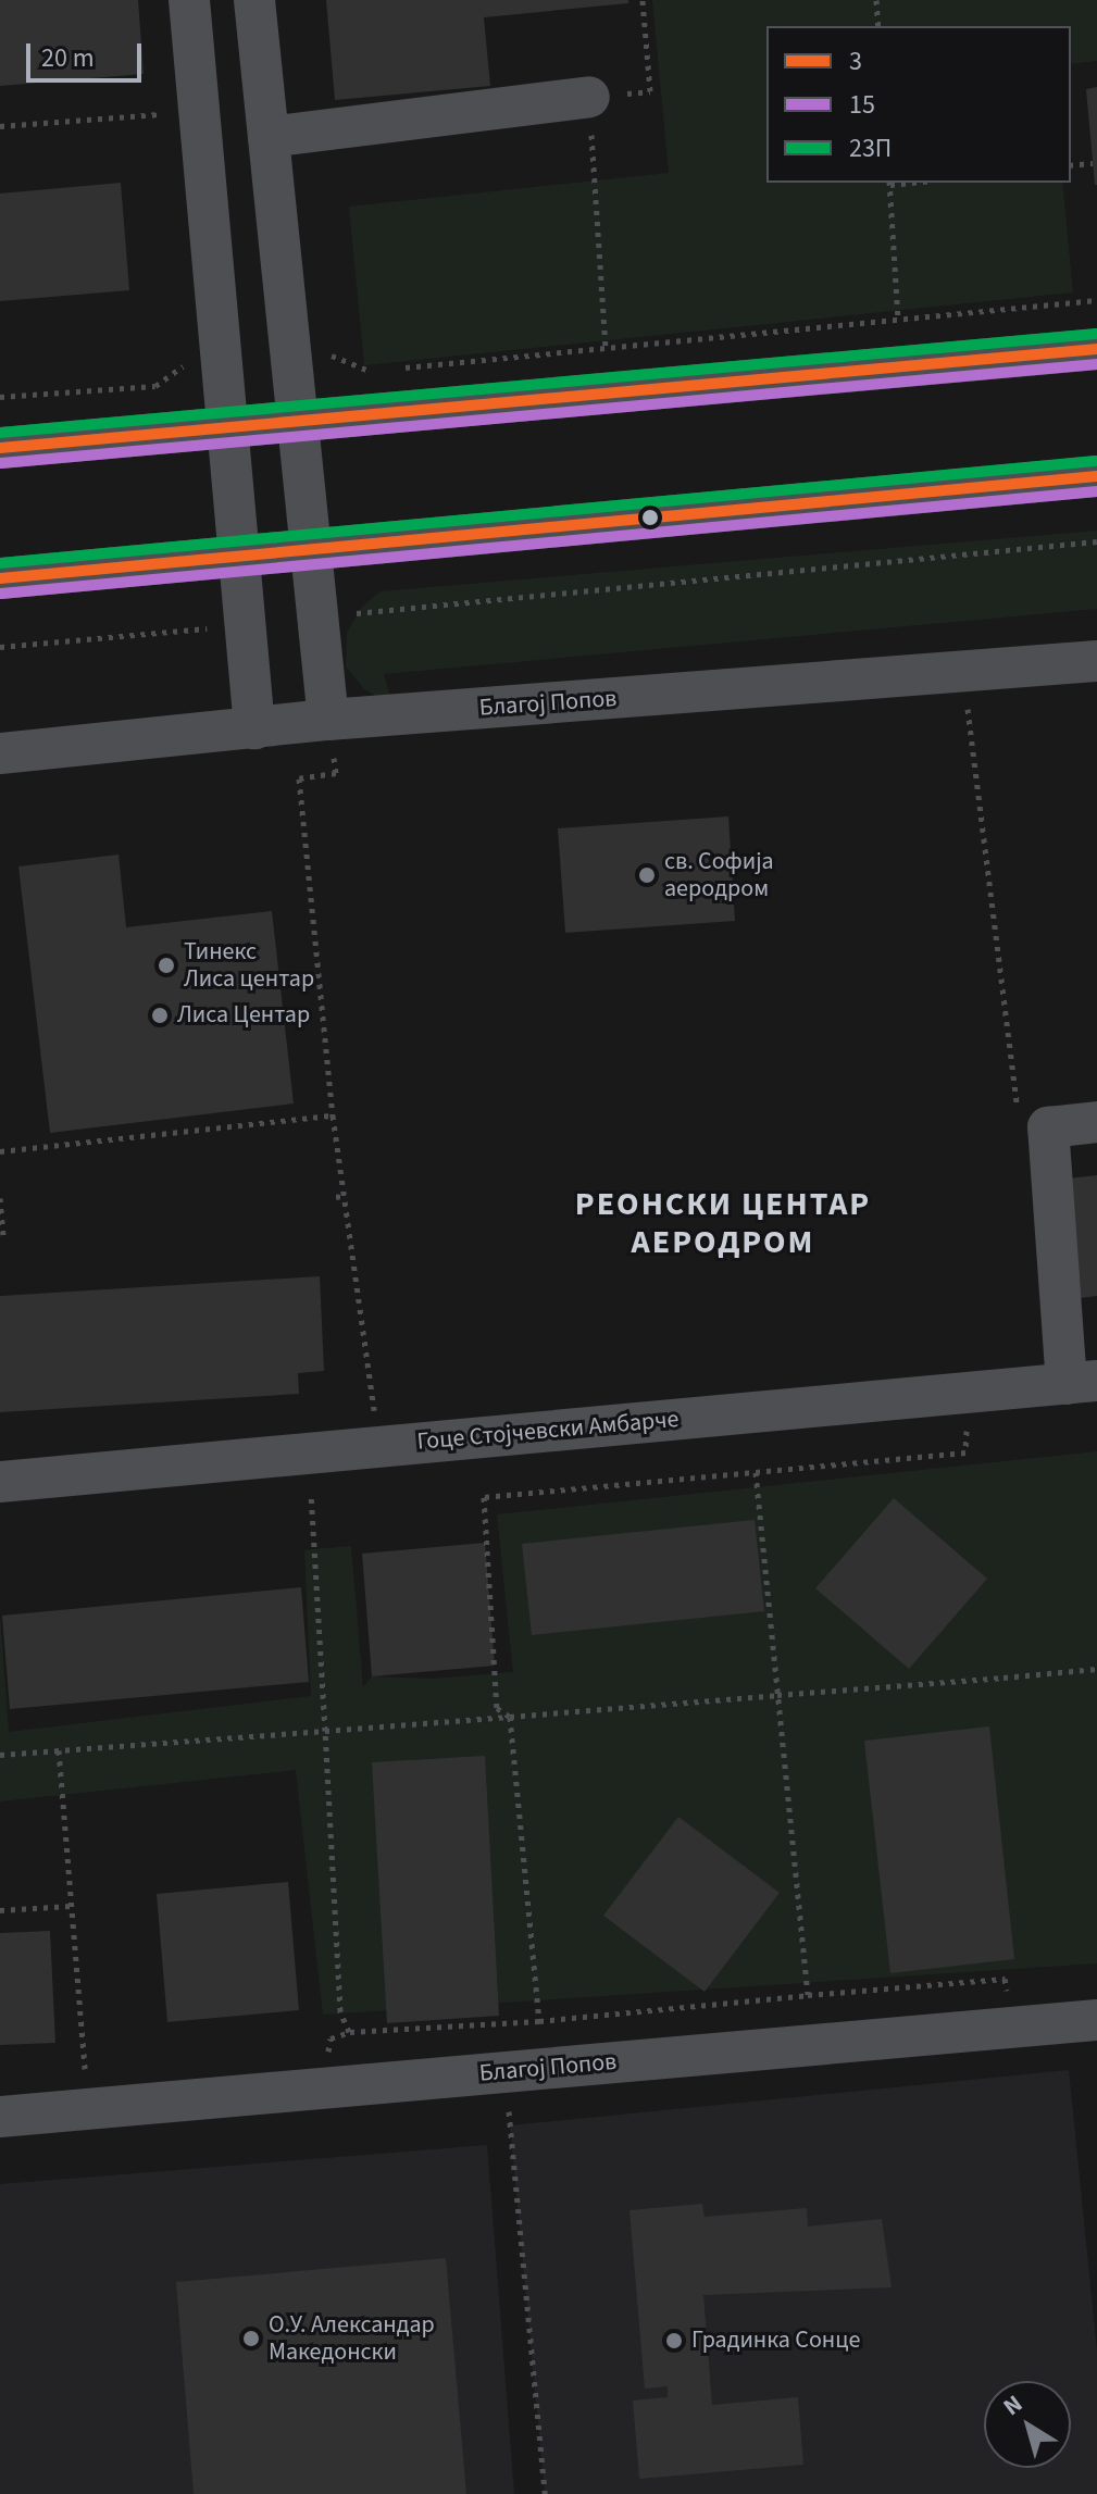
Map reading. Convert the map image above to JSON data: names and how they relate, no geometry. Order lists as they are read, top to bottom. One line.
{"streets":{"street":["Благој Попов","Гоце Стојчевски Амбарче"]},"districts":["РЕОНСКИ ЦЕНТАР АЕРОДРОМ"],"places":["св. Софија аеродром","Тинекс Лиса центар","Лиса Центар","О.У. Александар Македонски","Градинка Сонце"],"lines":["transit line 23П","transit line 3","transit line 15"],"legend":["3","15","23П"],"scale_bar":"20 m","north":"top left"}
